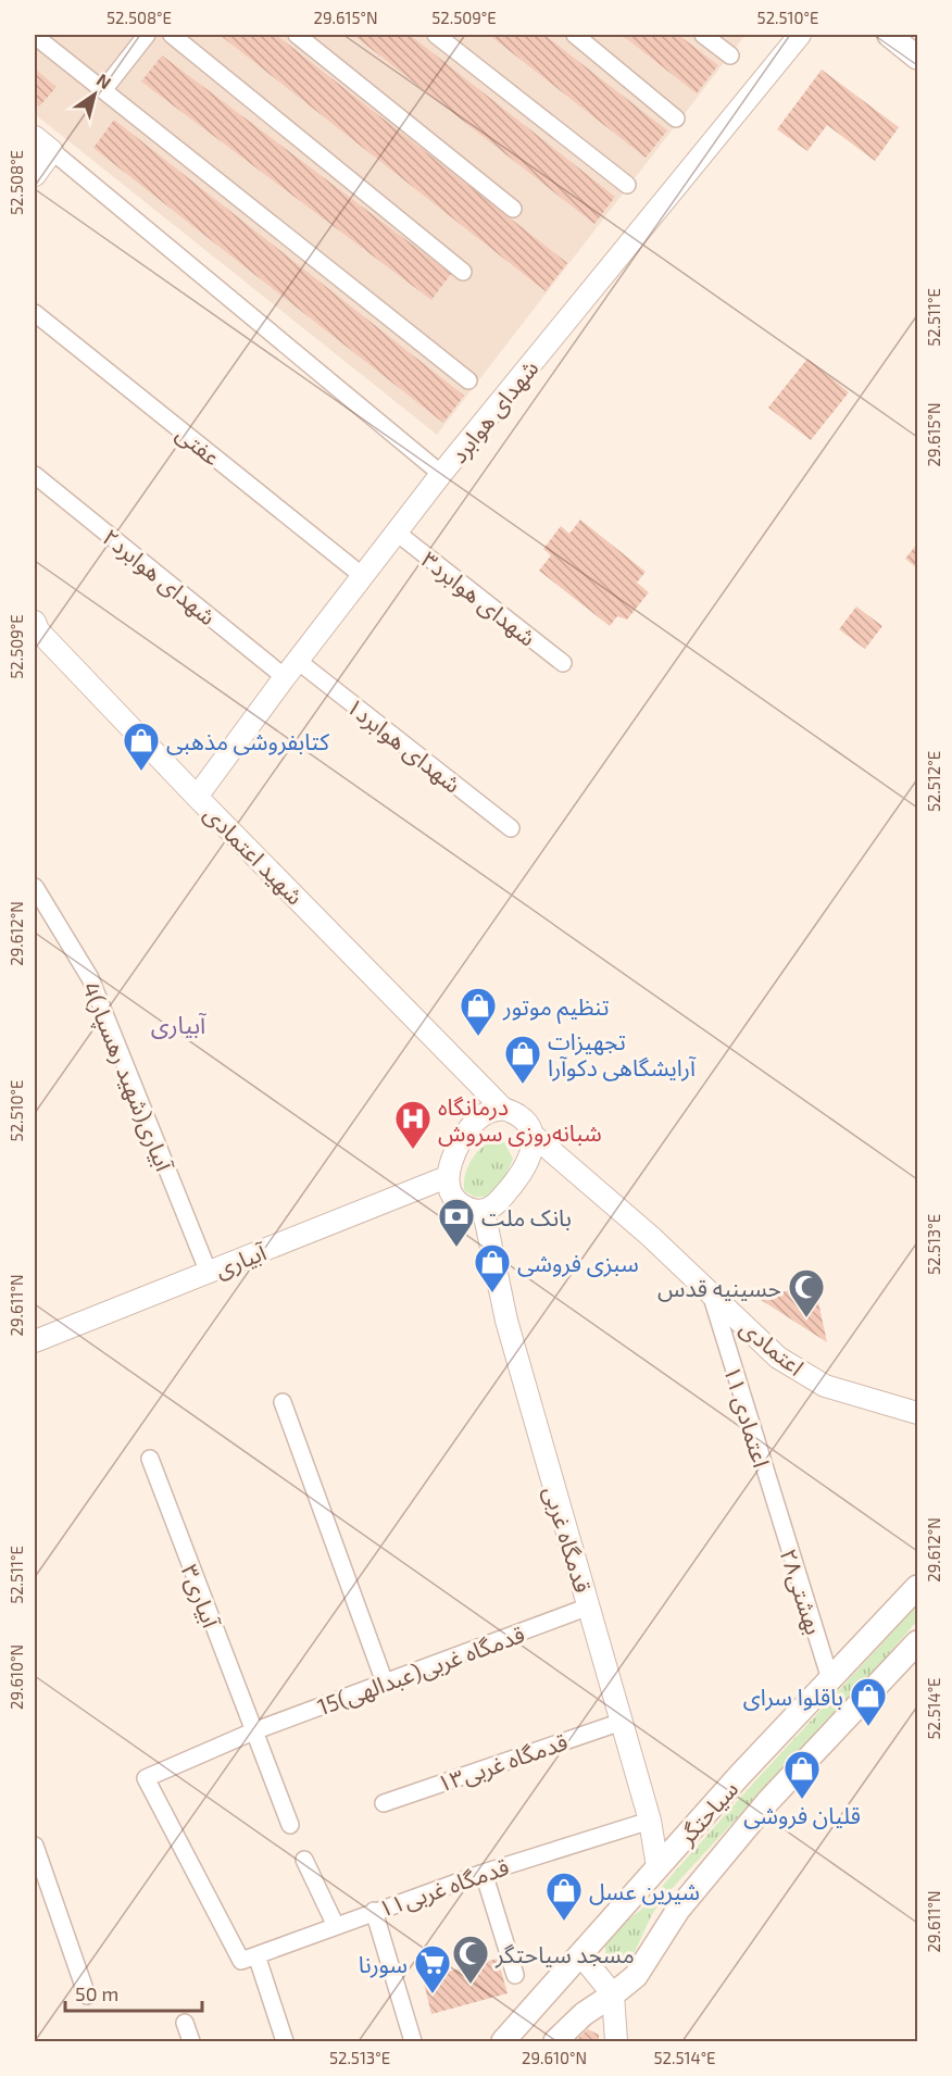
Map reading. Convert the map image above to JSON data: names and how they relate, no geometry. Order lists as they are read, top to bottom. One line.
{"streets":{"main road":["سیاحتگر"],"street":["شهدای هوابرد","عفتی","شهدای هوابرد۲","۳شهدای هوابرد","شهدای هوابرد۱","شهید اعتمادی","4آبیاری(شهید رهسپار)","آبیاری","اعتمادی","۱۱ اعتمادی","قدمگاه غربی","۲۸بهشتی","آبیاری۳","15قدمگاه غربی(عبدالهی)","قدمگاه غربی۱۳","قدمگاه غربی۱۱"]},"crossings":[["شهدای هوابرد","عفتی"],["شهدای هوابرد","شهدای هوابرد۲"],["شهدای هوابرد","۳شهدای هوابرد"],["شهدای هوابرد","شهدای هوابرد۱"],["شهدای هوابرد","شهید اعتمادی"],["شهدای هوابرد۲","شهدای هوابرد۱"],["شهید اعتمادی","آبیاری"],["شهید اعتمادی","اعتمادی"],["شهید اعتمادی","قدمگاه غربی"],["4آبیاری(شهید رهسپار)","آبیاری"],["آبیاری","اعتمادی"],["آبیاری","قدمگاه غربی"],["اعتمادی","۱۱ اعتمادی"],["اعتمادی","قدمگاه غربی"],["۱۱ اعتمادی","۲۸بهشتی"],["قدمگاه غربی","15قدمگاه غربی(عبدالهی)"],["قدمگاه غربی","قدمگاه غربی۱۳"],["قدمگاه غربی","سیاحتگر"],["قدمگاه غربی","قدمگاه غربی۱۱"],["۲۸بهشتی","سیاحتگر"],["آبیاری۳","15قدمگاه غربی(عبدالهی)"],["15قدمگاه غربی(عبدالهی)","قدمگاه غربی۱۱"]],"districts":["آبیاری"],"places":{"shop":["کتابفروشی مذهبی","تنظیم موتور","تجهیزات آرایشگاهی دکوآرا","سبزی فروشی","باقلوا سرای","قلیان فروشی","شیرین عسل"],"hospital":["درمانگاه شبانه‌روزی سروش"],"bank":["بانک ملت"],"mosque":["حسینیه قدس","مسجد سیاحتگر"],"supermarket":["سورنا"]},"scale_bar":"50 m","north":"top right","coordinates":["52.508°E","29.615°N","52.509°E","52.510°E","52.511°E","52.512°E","29.612°N","52.513°E","29.611°N","29.610°N","52.514°E"]}
